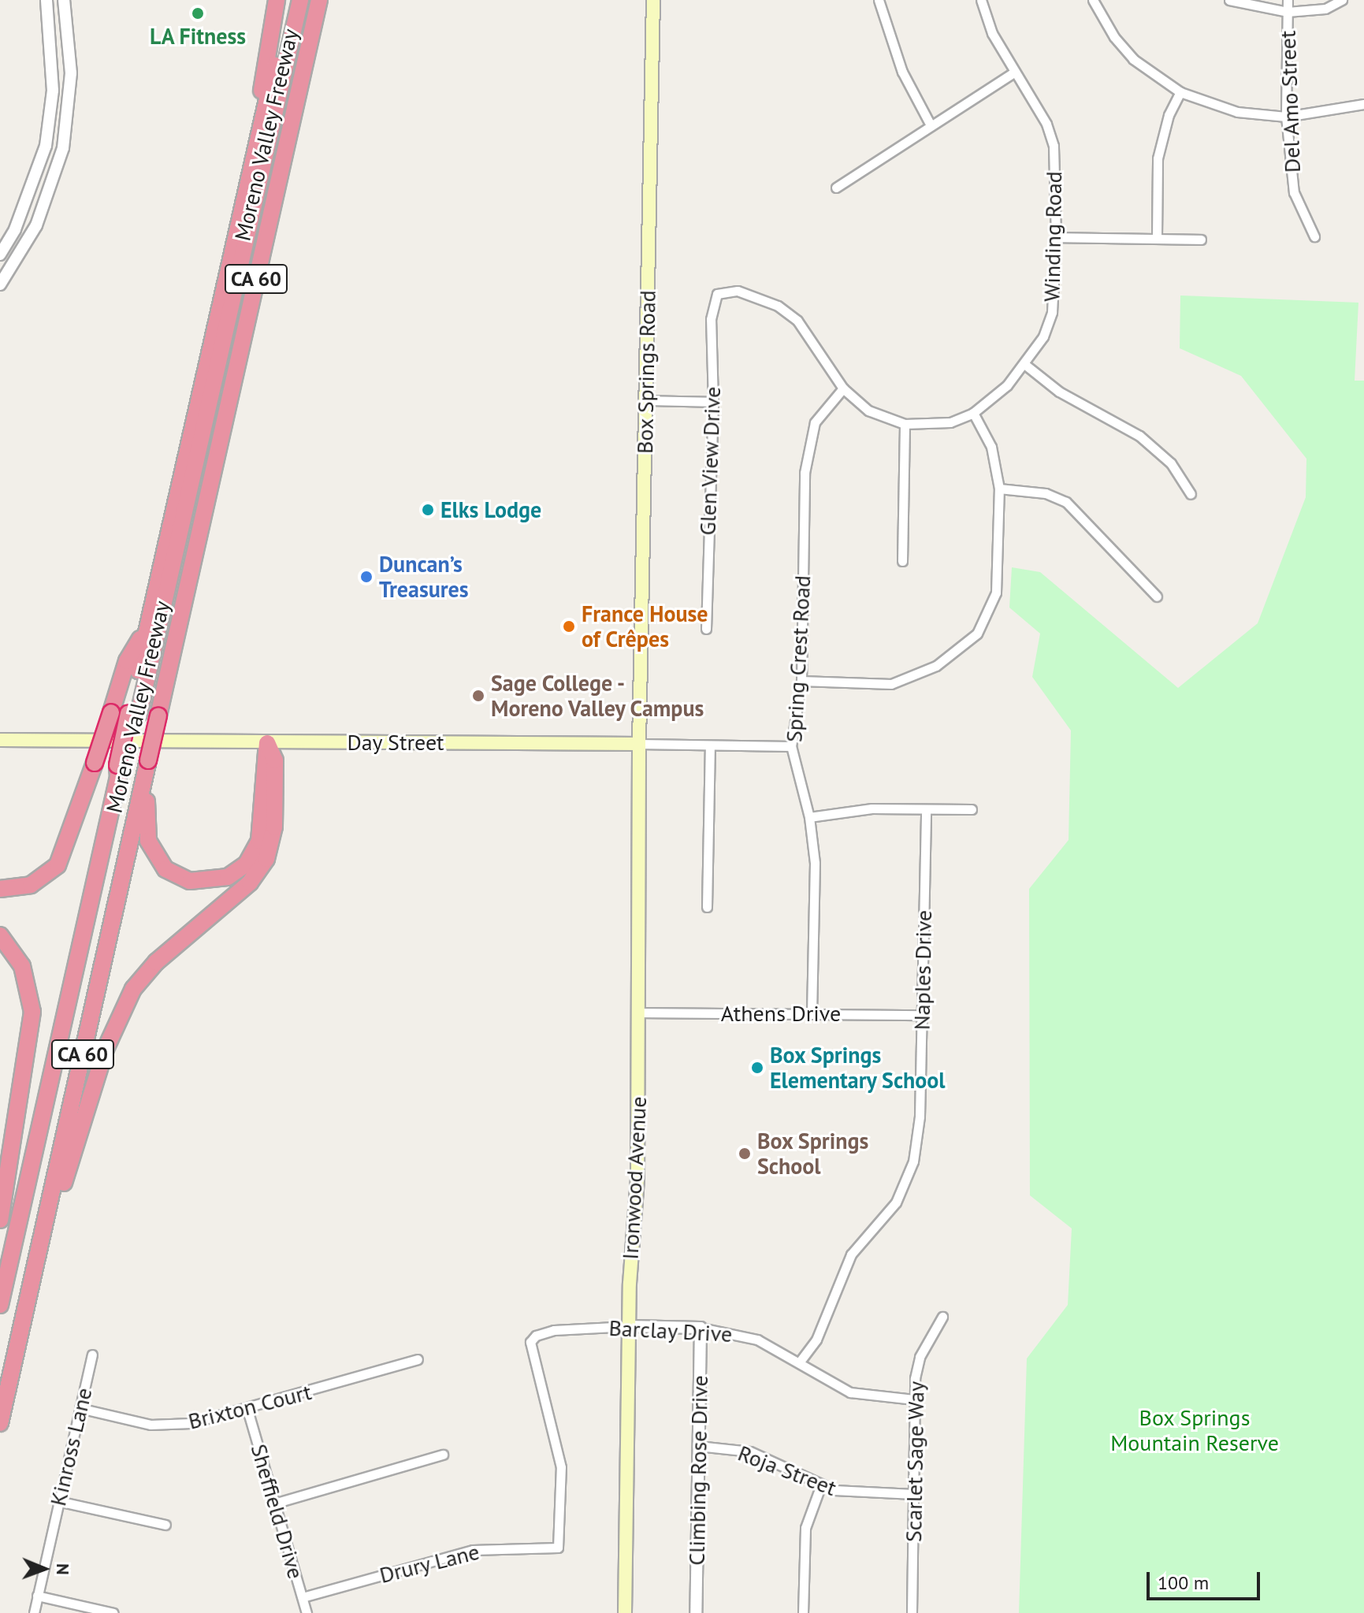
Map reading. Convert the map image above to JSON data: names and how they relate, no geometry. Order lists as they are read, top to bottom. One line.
{"streets":{"highway":["Moreno Valley Freeway","CA 60"],"main road":["Box Springs Road","Day Street","Ironwood Avenue"],"street":["Del Amo Street","Winding Road","Glen View Drive","Spring Crest Road","Naples Drive","Athens Drive","Barclay Drive","Brixton Court","Kinross Lane","Scarlet Sage Way","Climbing Rose Drive","Roja Street","Sheffield Drive","Drury Lane"]},"crossings":[["Winding Road","Glen View Drive"],["Winding Road","Spring Crest Road"],["Box Springs Road","Day Street"],["Box Springs Road","Ironwood Avenue"],["Spring Crest Road","Day Street"],["Spring Crest Road","Athens Drive"],["Day Street","Ironwood Avenue"],["Naples Drive","Athens Drive"],["Naples Drive","Barclay Drive"],["Athens Drive","Ironwood Avenue"],["Ironwood Avenue","Barclay Drive"],["Barclay Drive","Scarlet Sage Way"],["Barclay Drive","Climbing Rose Drive"],["Barclay Drive","Drury Lane"],["Brixton Court","Kinross Lane"],["Brixton Court","Sheffield Drive"],["Scarlet Sage Way","Roja Street"],["Climbing Rose Drive","Roja Street"],["Sheffield Drive","Drury Lane"]],"parks":["Box Springs Mountain Reserve"],"places":["LA Fitness","Elks Lodge","Duncan’s Treasures","France House of Crêpes","Sage College - Moreno Valley Campus","Box Springs Elementary School","Box Springs School"],"scale_bar":"100 m","north":"right"}
